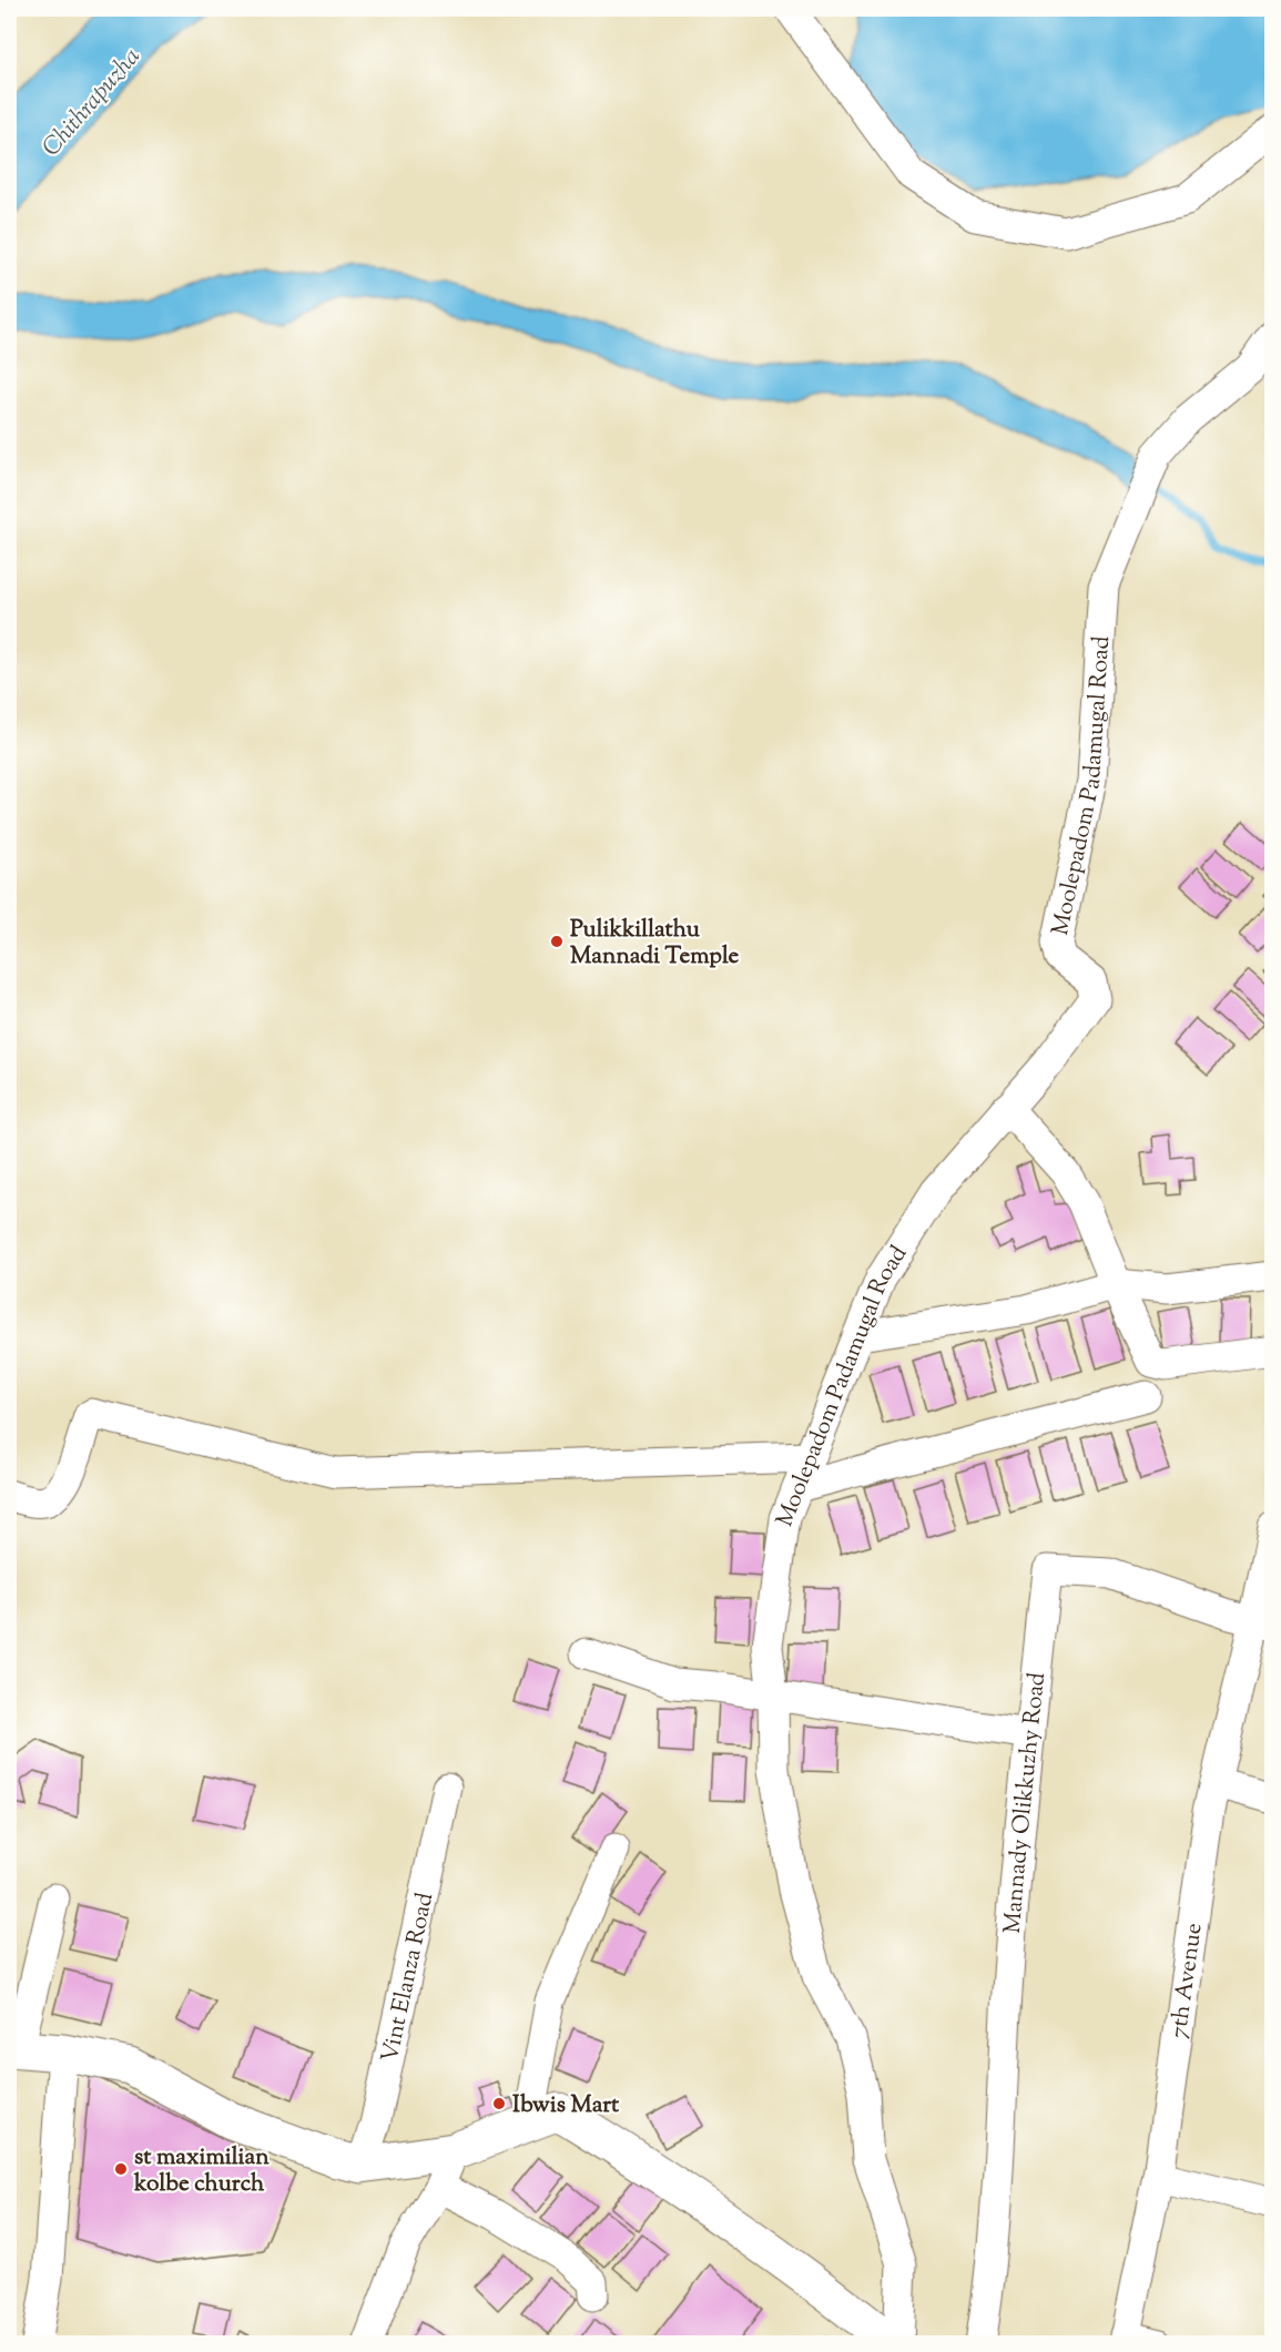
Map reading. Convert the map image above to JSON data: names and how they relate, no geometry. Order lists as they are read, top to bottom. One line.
{"streets":{"street":["Moolepadom Padamugal Road","Mannady Olikkuzhy Road","Vint Elanza Road","7th Avenue"]},"crossings":[["Mannady Olikkuzhy Road","7th Avenue"]],"water":["Chithrapuzha"],"places":["Pulikkillathu Mannadi Temple","Ibwis Mart","st maximilian kolbe church"]}
